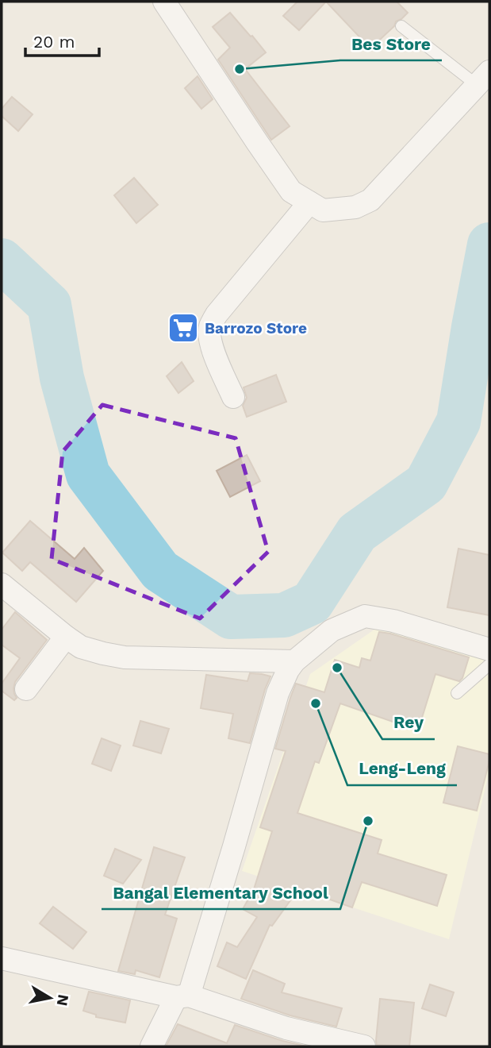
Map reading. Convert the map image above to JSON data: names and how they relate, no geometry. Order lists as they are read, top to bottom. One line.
{"places":{"other":["Bes Store","Rey","Leng-Leng","Bangal Elementary School"],"supermarket":["Barrozo Store"]},"scale_bar":"20 m","north":"right"}
